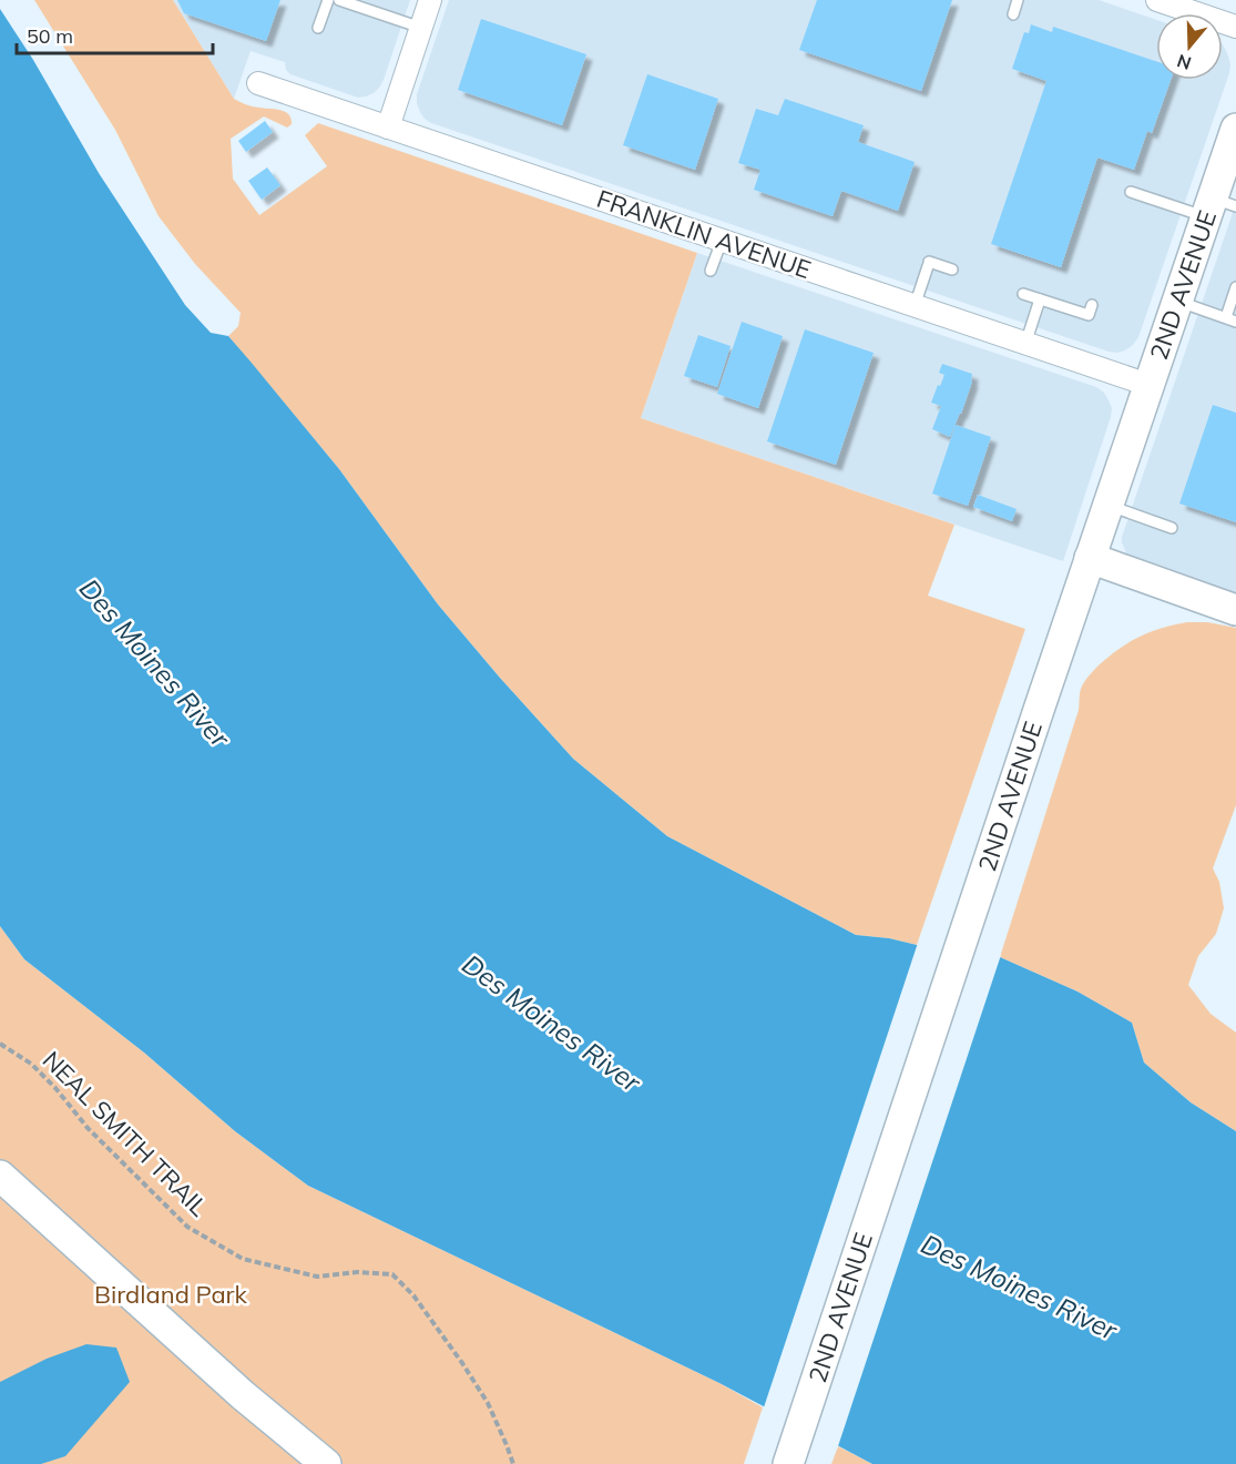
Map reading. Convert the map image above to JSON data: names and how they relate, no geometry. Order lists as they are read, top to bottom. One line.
{"streets":{"main road":["2ND AVENUE"],"street":["FRANKLIN AVENUE"],"path":["NEAL SMITH TRAIL"]},"crossings":[["FRANKLIN AVENUE","2ND AVENUE"]],"water":["Des Moines River"],"parks":["Birdland Park"],"scale_bar":"50 m","north":"bottom"}
